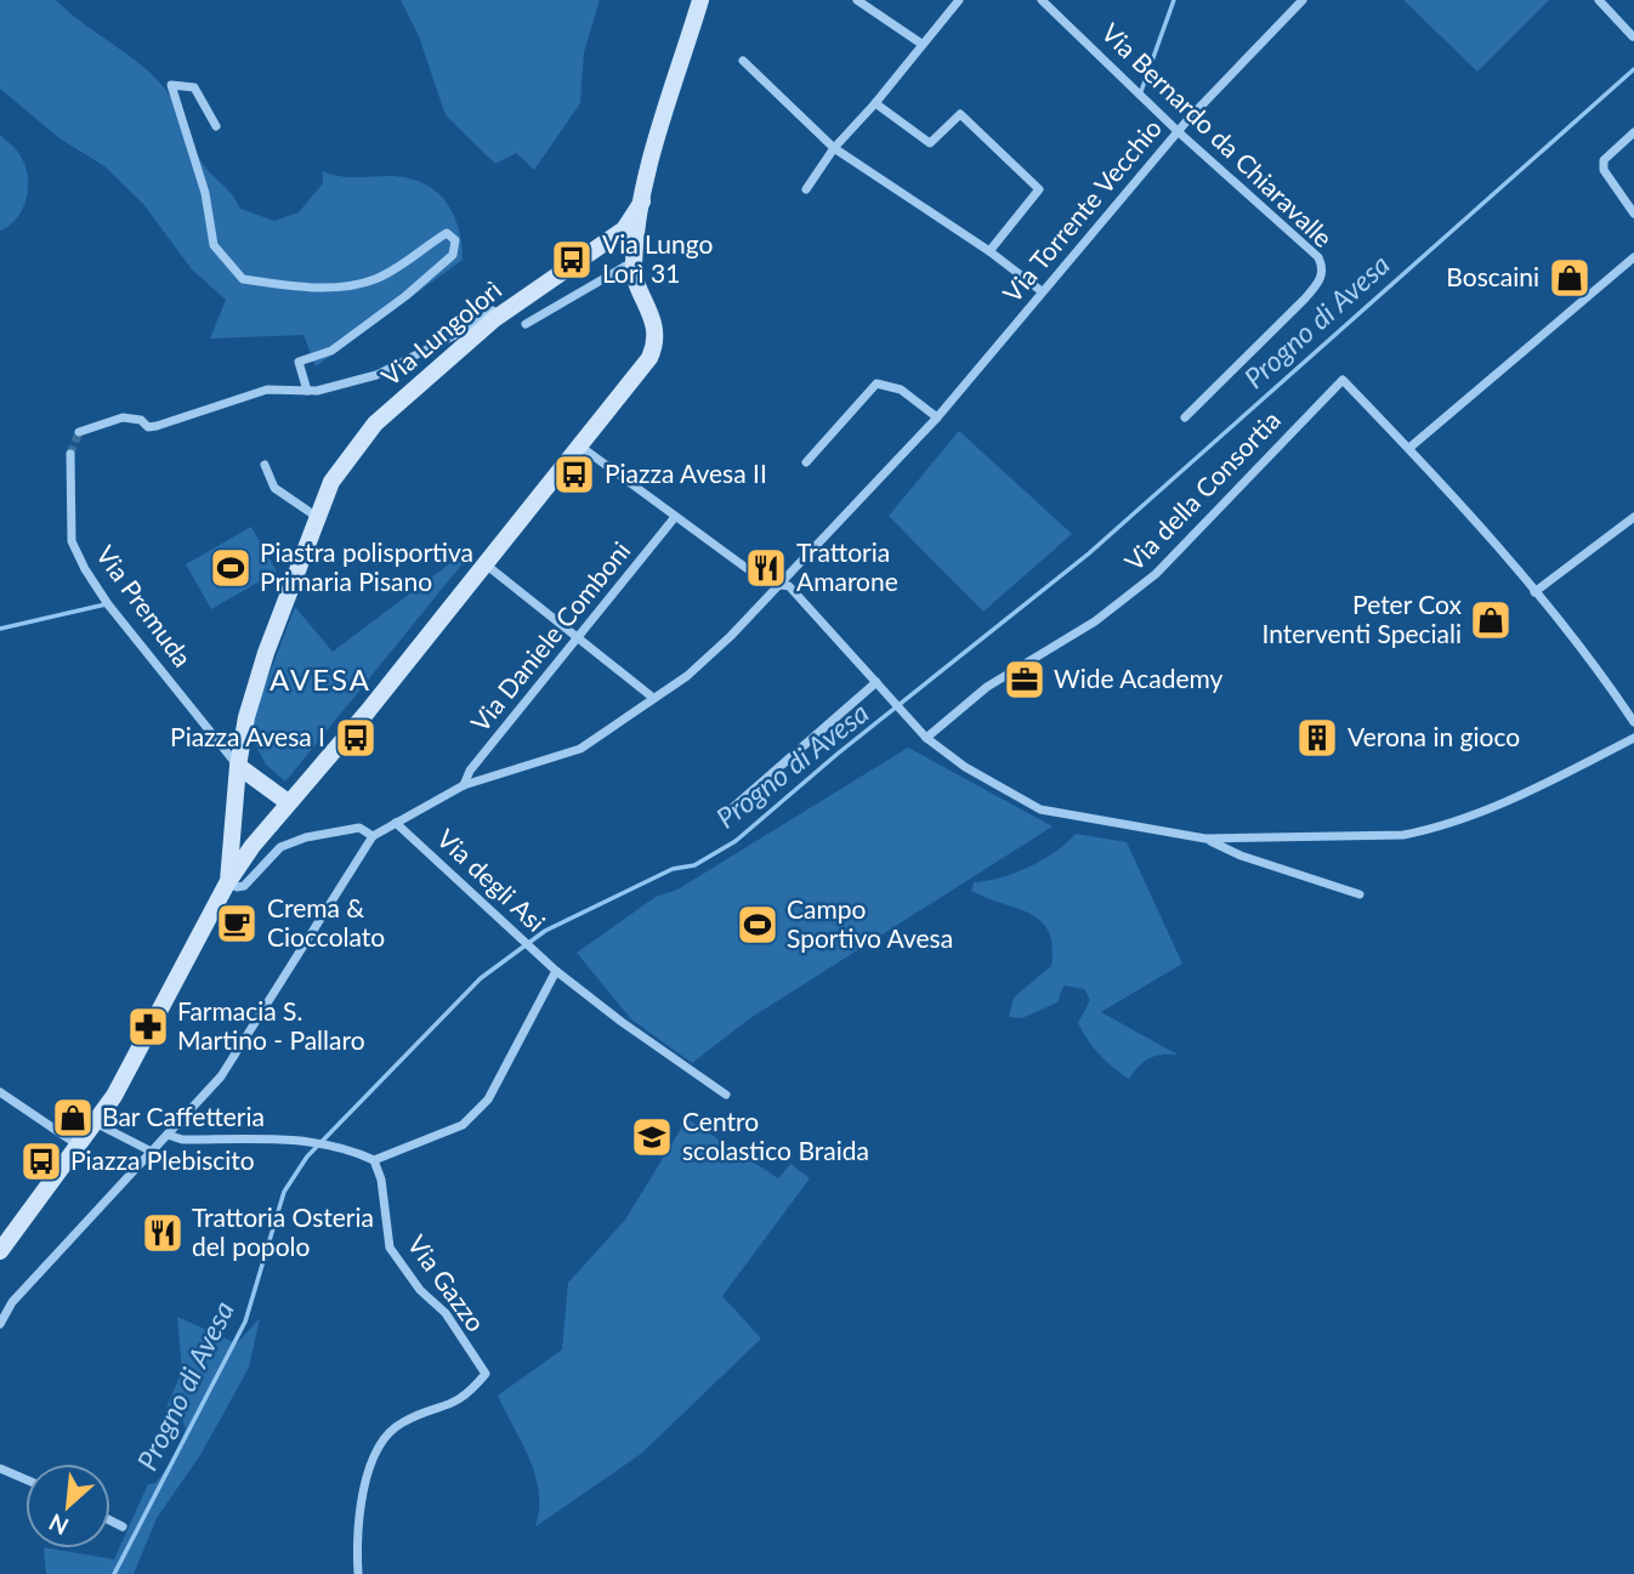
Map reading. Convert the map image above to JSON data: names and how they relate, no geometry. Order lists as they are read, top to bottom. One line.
{"streets":{"street":["Via Bernardo da Chiaravalle","Via Torrente Vecchio","Via Lungolorì","Via della Consortia","Via Premuda","Via Daniele Comboni","Via degli Asi","Via Gazzo"]},"crossings":[["Via Bernardo da Chiaravalle","Via Torrente Vecchio"],["Via Torrente Vecchio","Via Daniele Comboni"],["Via Torrente Vecchio","Via degli Asi"],["Via Lungolorì","Via Premuda"]],"districts":["AVESA"],"water":["Progno di Avesa"],"places":{"bus stop":["Via Lungo Lorì 31","Piazza Avesa II","Piazza Avesa I","Piazza Plebiscito"],"shop":["Boscaini","Peter Cox Interventi Speciali","Bar Caffetteria"],"sports":["Piastra polisportiva Primaria Pisano","Campo Sportivo Avesa"],"restaurant":["Trattoria Amarone","Trattoria Osteria del popolo"],"office":["Wide Academy"],"building":["Verona in gioco"],"cafe":["Crema & Cioccolato"],"pharmacy":["Farmacia S. Martino - Pallaro"],"school or university":["Centro scolastico Braida"]},"north":"bottom left"}
